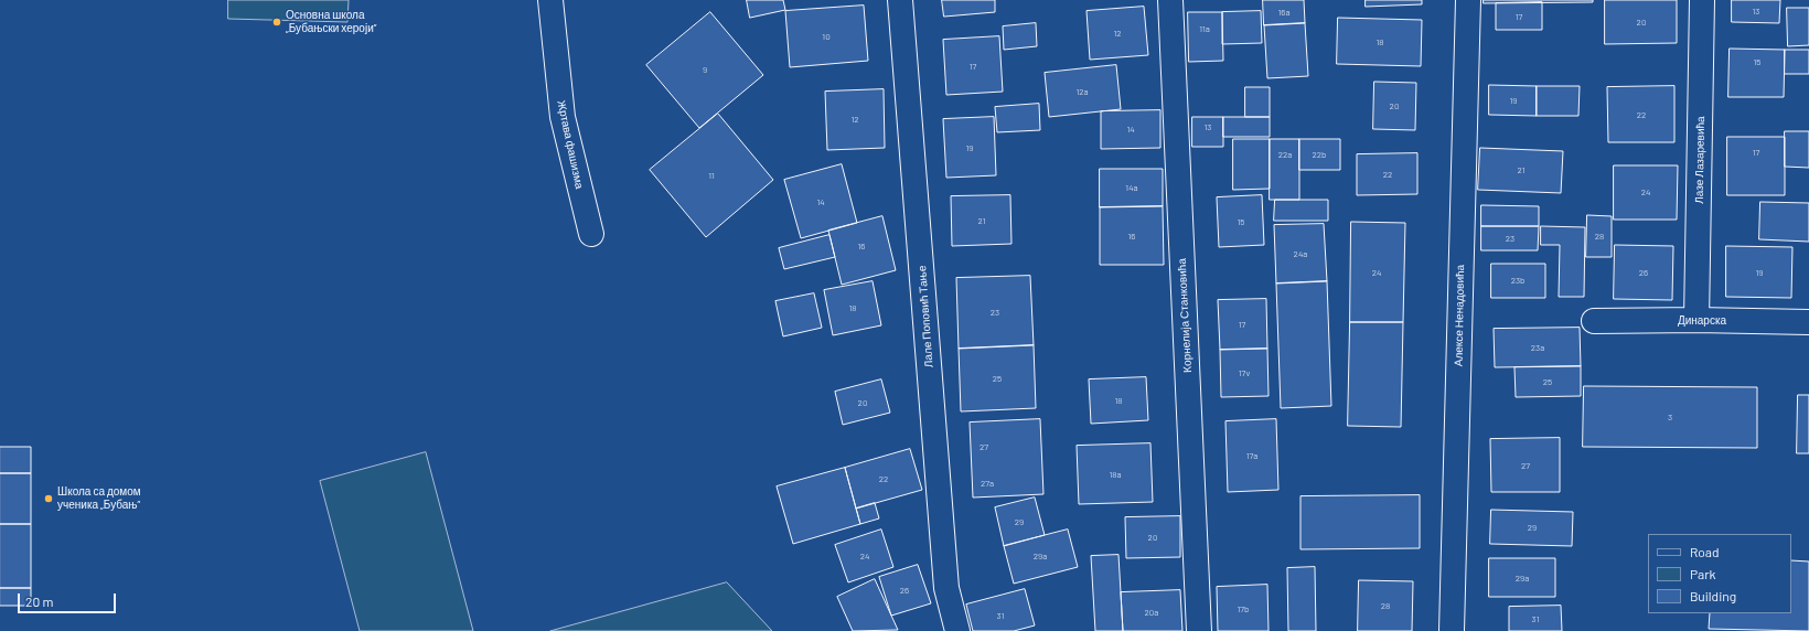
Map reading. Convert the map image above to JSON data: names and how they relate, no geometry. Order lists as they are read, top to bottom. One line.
{"streets":{"street":["Жртава фашизма","Лазе Лазаревића","Корнелија Станковића","Алексе Ненадовића","Лале Поповић Тање","Динарска"]},"crossings":[["Лазе Лазаревића","Динарска"]],"places":["Основна школа „Бубањски хероји”","Школа са домом ученика „Бубањ”"],"house_numbers":["13","16a","17","20","11a","12","10","18","15","17","9","12a","19","20","22","12","13","14","19","17","22a","22b","21","22","11","14a","24","14","21","15","16","28","23","16","24a","24","26","19","23b","18","23","17","23a","17v","25","25","18","20","3","27","17a","27","18a","22","27a","29","29","20","24","29a","29a","26","28","17b","20a","31","31"],"legend":["Road","Park","Building"],"scale_bar":"20 m"}
